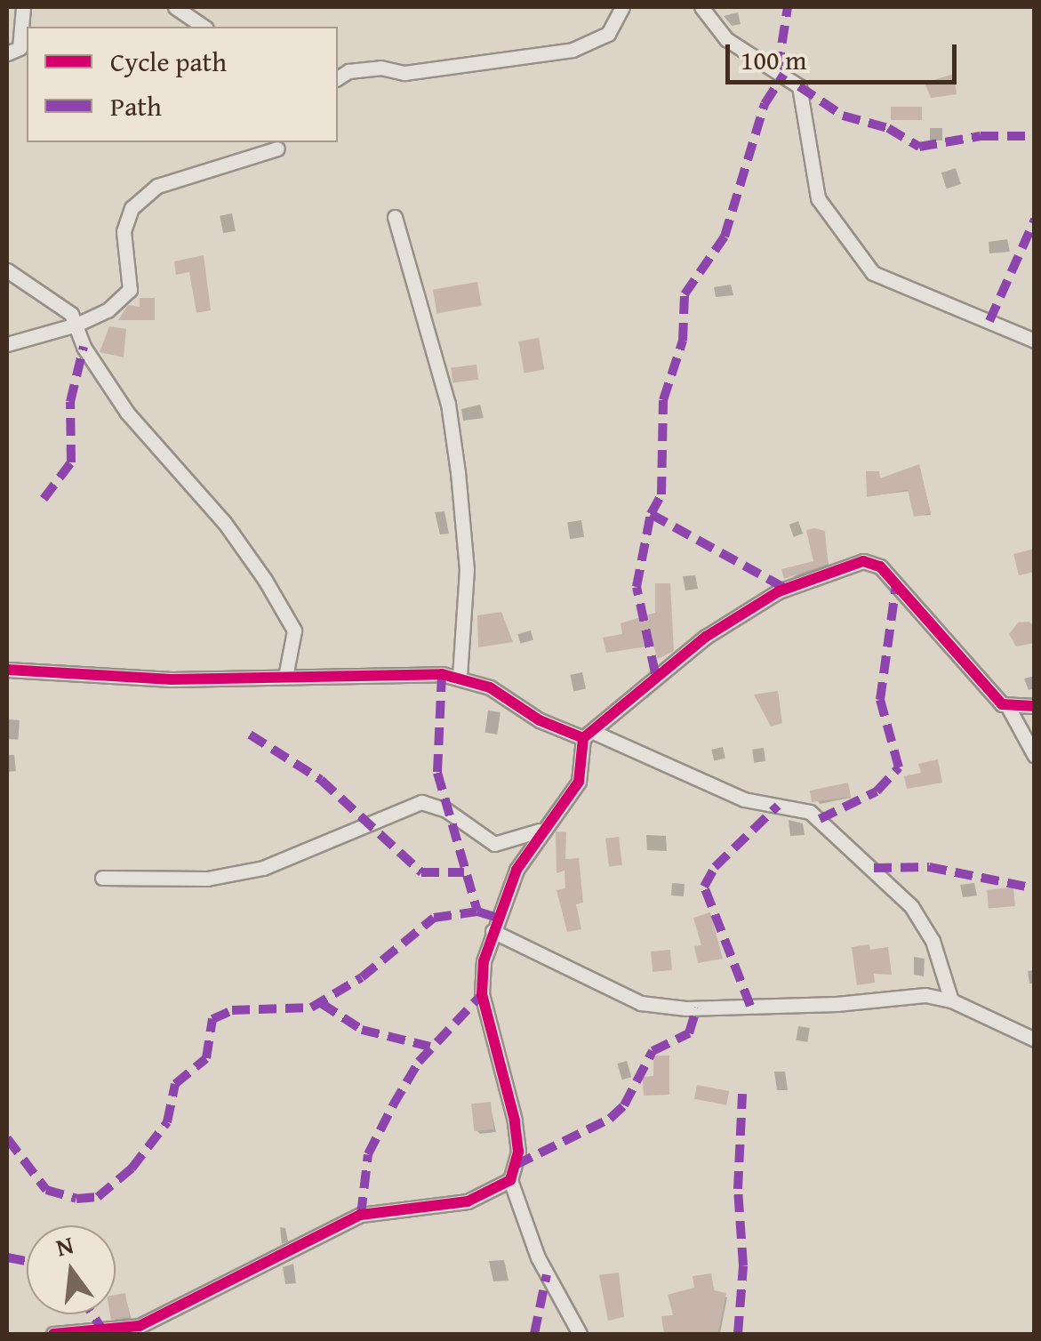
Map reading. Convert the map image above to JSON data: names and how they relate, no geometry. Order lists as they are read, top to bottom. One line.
{"legend":["Cycle path","Path"],"scale_bar":"100 m","north":"top"}
